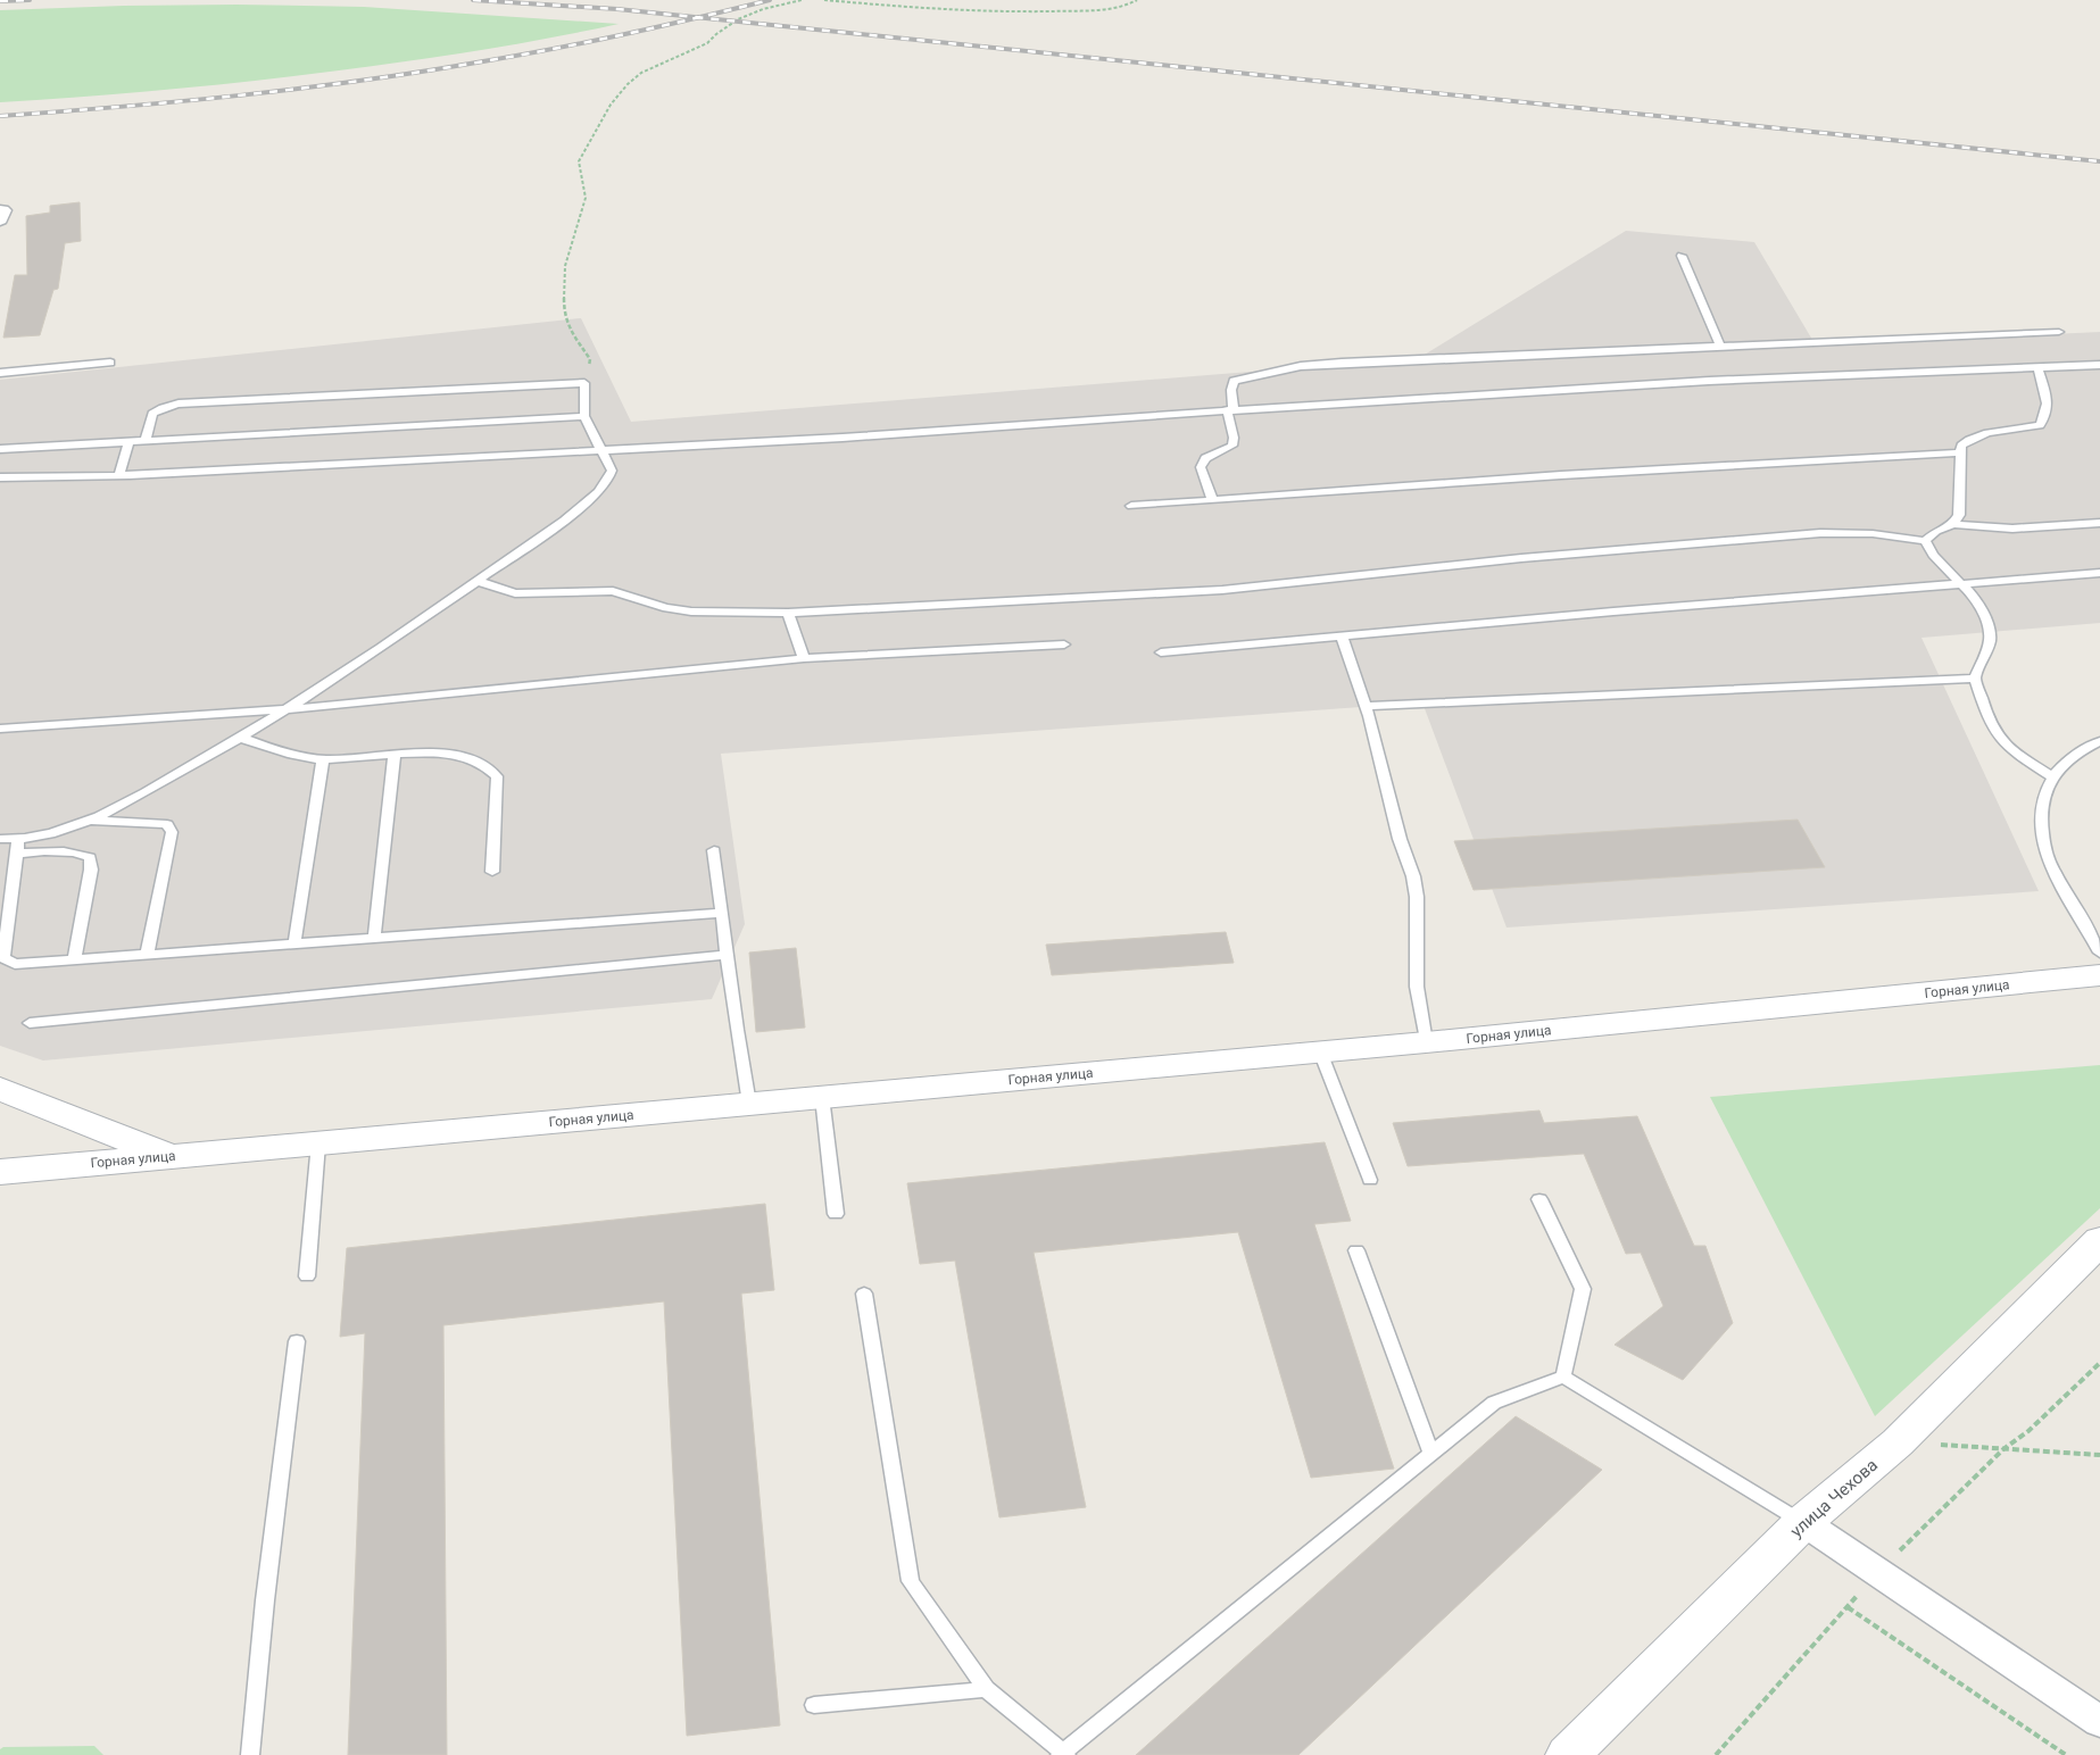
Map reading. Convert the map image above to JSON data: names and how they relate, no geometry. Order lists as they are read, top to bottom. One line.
{"streets":{"street":["Горная улица","улица Чехова"]}}
